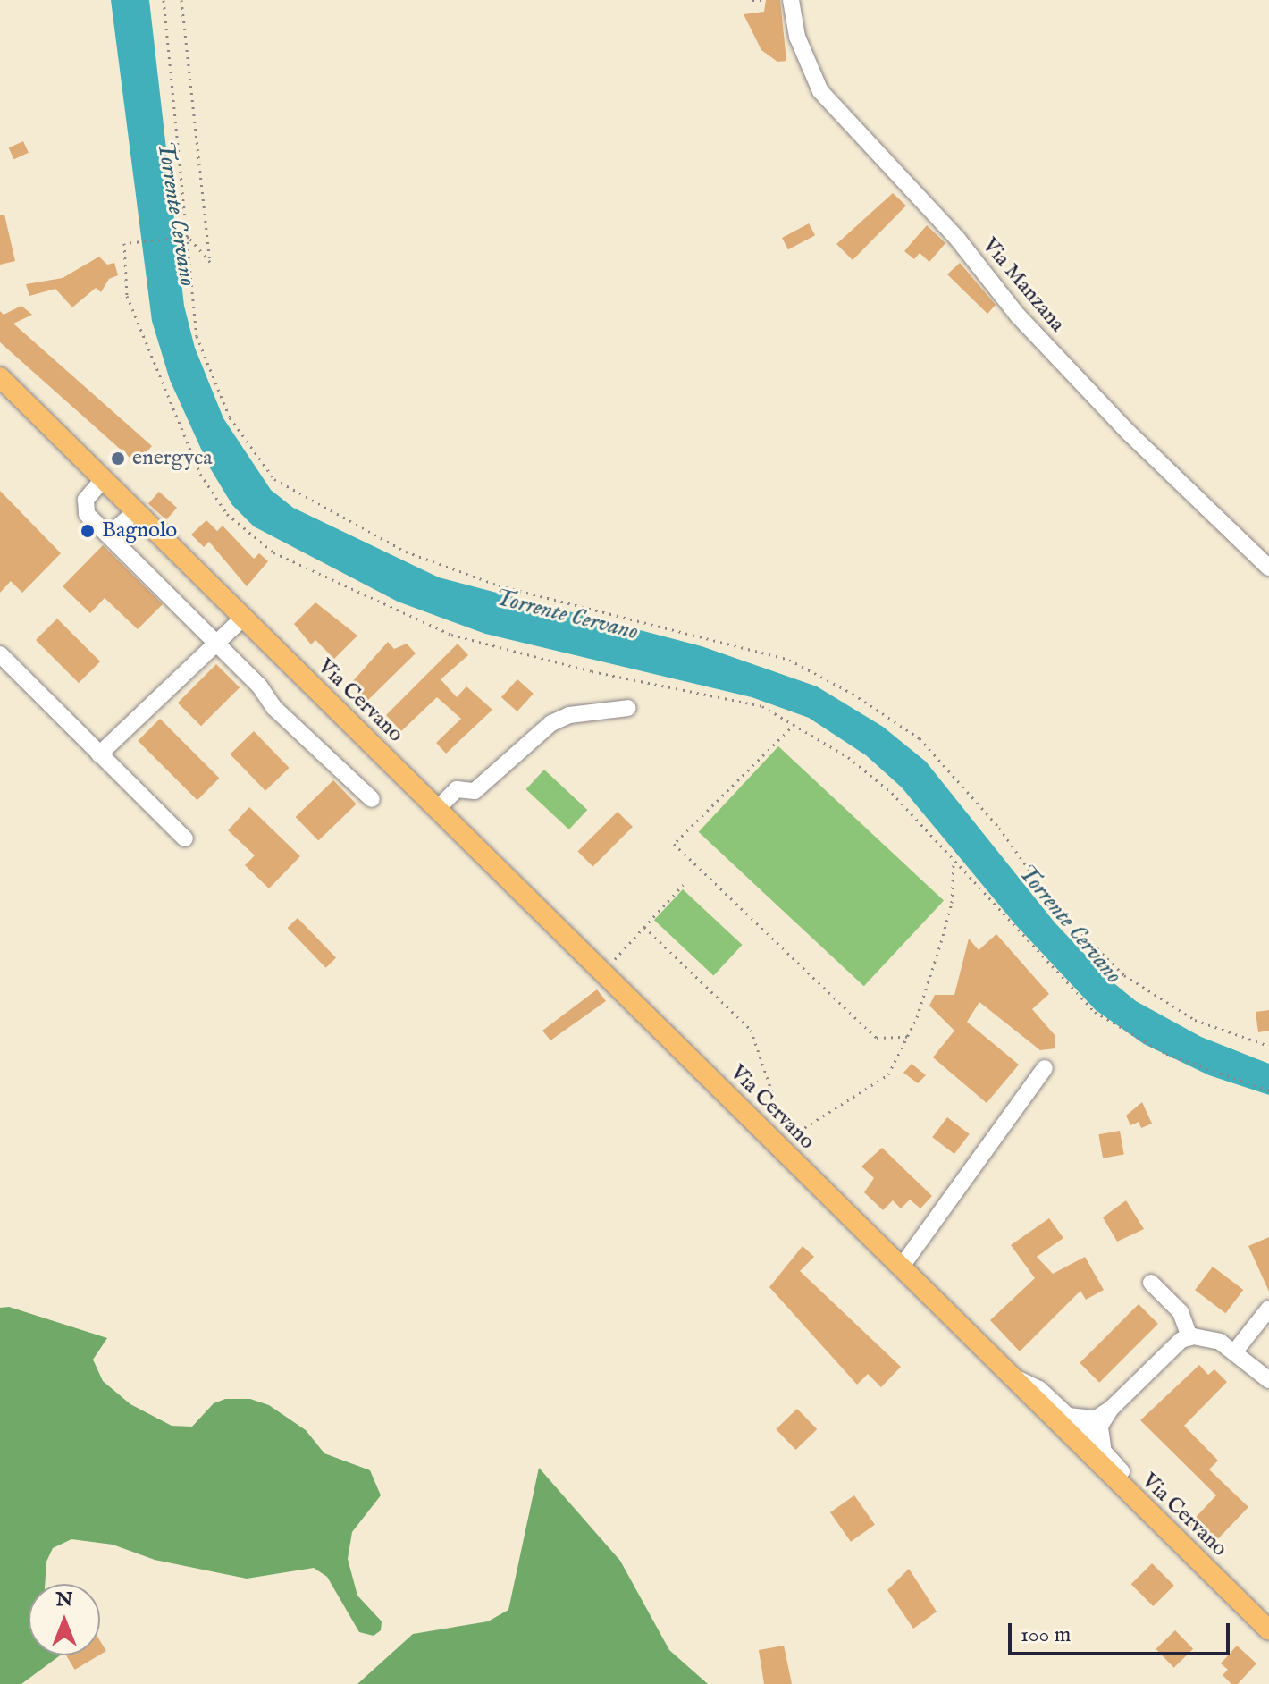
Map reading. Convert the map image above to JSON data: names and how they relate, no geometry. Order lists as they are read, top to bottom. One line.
{"streets":{"main road":["Via Cervano"],"street":["Via Manzana"]},"water":["Torrente Cervano"],"places":["energyca","Bagnolo"],"scale_bar":"100 m","north":"top"}
